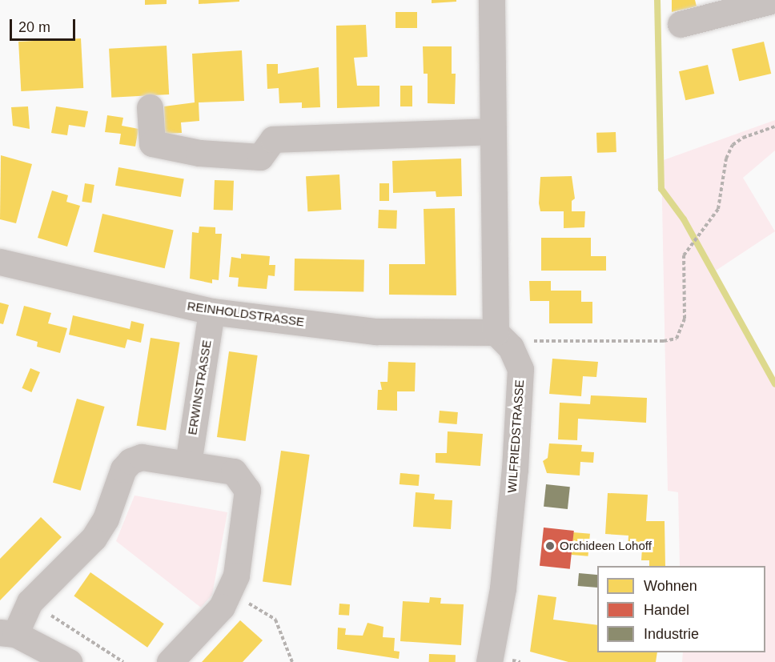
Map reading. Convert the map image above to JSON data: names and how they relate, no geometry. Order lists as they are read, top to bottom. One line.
{"streets":{"street":["REINHOLDSTRASSE","ERWINSTRASSE","WILFRIEDSTRASSE"]},"crossings":[["REINHOLDSTRASSE","ERWINSTRASSE"],["REINHOLDSTRASSE","WILFRIEDSTRASSE"]],"places":["Orchideen Lohoff"],"legend":["Wohnen","Handel","Industrie"],"scale_bar":"20 m"}
